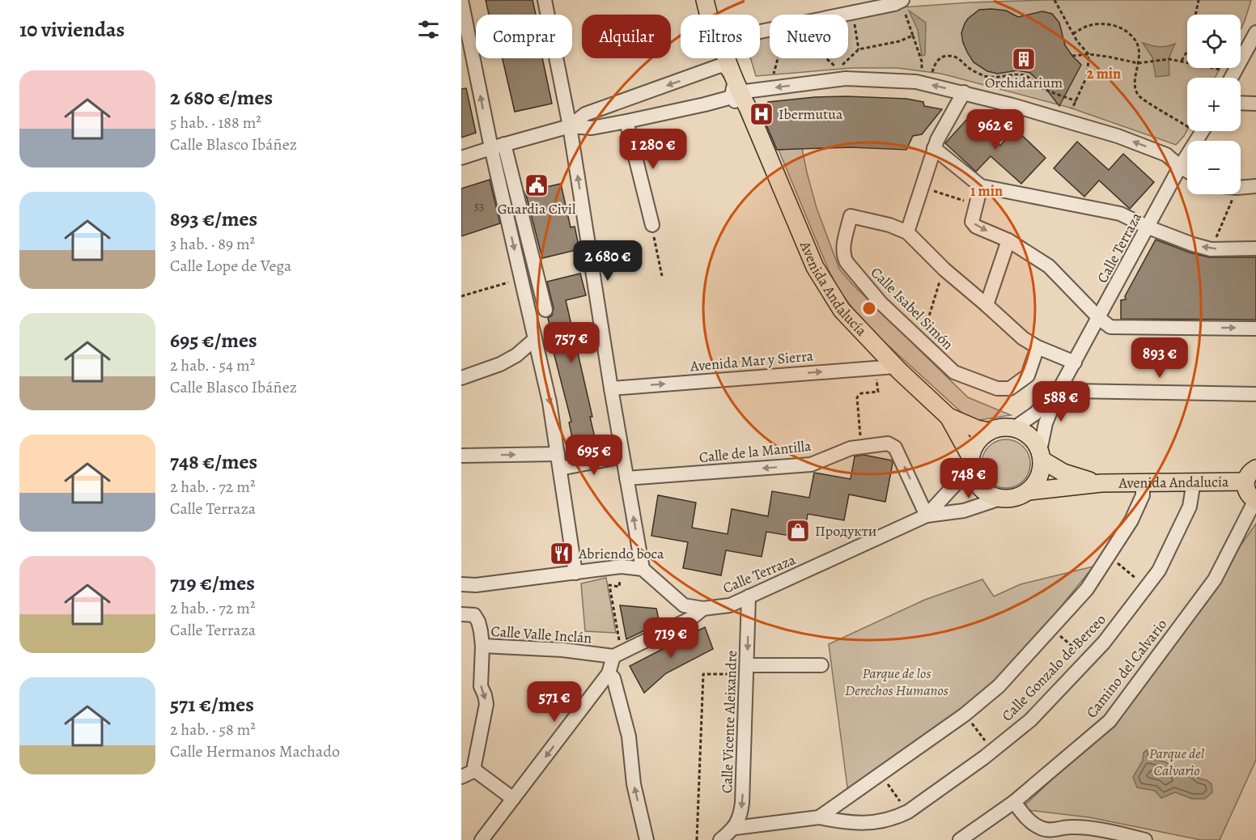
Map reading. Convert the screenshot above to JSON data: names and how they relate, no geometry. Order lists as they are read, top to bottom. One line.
{"streets":{"main road":["Avenida Andalucía"],"street":["Calle Terraza","Calle Isabel Simón","Avenida Mar y Sierra","Calle de la Mantilla","Calle Valle Inclán","Calle Gonzalo de Berceo","Camino del Calvario","Calle Vicente Aleixandre"]},"crossings":[["Calle Terraza","Avenida Andalucía"],["Calle Terraza","Calle Isabel Simón"],["Calle Terraza","Calle de la Mantilla"],["Calle Terraza","Calle Vicente Aleixandre"],["Avenida Andalucía","Avenida Mar y Sierra"],["Avenida Andalucía","Calle Gonzalo de Berceo"]],"one_way":["Avenida Mar y Sierra","Calle de la Mantilla","Calle Vicente Aleixandre"],"parks":["Parque de los Derechos Humanos","Parque del Calvario"],"places":{"building":["Orchidarium"],"hospital":["Ibermutua"],"public building":["Guardia Civil"],"shop":["Продукти"],"restaurant":["Abriendo boca"]},"house_numbers":["53"],"page":{"heading":"10 viviendas","map_buttons":["+","−"],"chip":["Comprar","Alquilar","Filtros","Nuevo"],"list":[{"name":"2 680 €/mes","note":"5 hab. · 188 m² · Calle Blasco Ibáñez"},{"name":"893 €/mes","note":"3 hab. · 89 m² · Calle Lope de Vega"},{"name":"695 €/mes","note":"2 hab. · 54 m² · Calle Blasco Ibáñez"},{"name":"748 €/mes","note":"2 hab. · 72 m² · Calle Terraza"},{"name":"719 €/mes","note":"2 hab. · 72 m² · Calle Terraza"},{"name":"571 €/mes","note":"2 hab. · 58 m² · Calle Hermanos Machado"}],"price":["962 €","1 280 €","2 680 €","757 €","893 €","588 €","695 €","748 €","719 €","571 €"]},"rings":["2 min","1 min"]}
